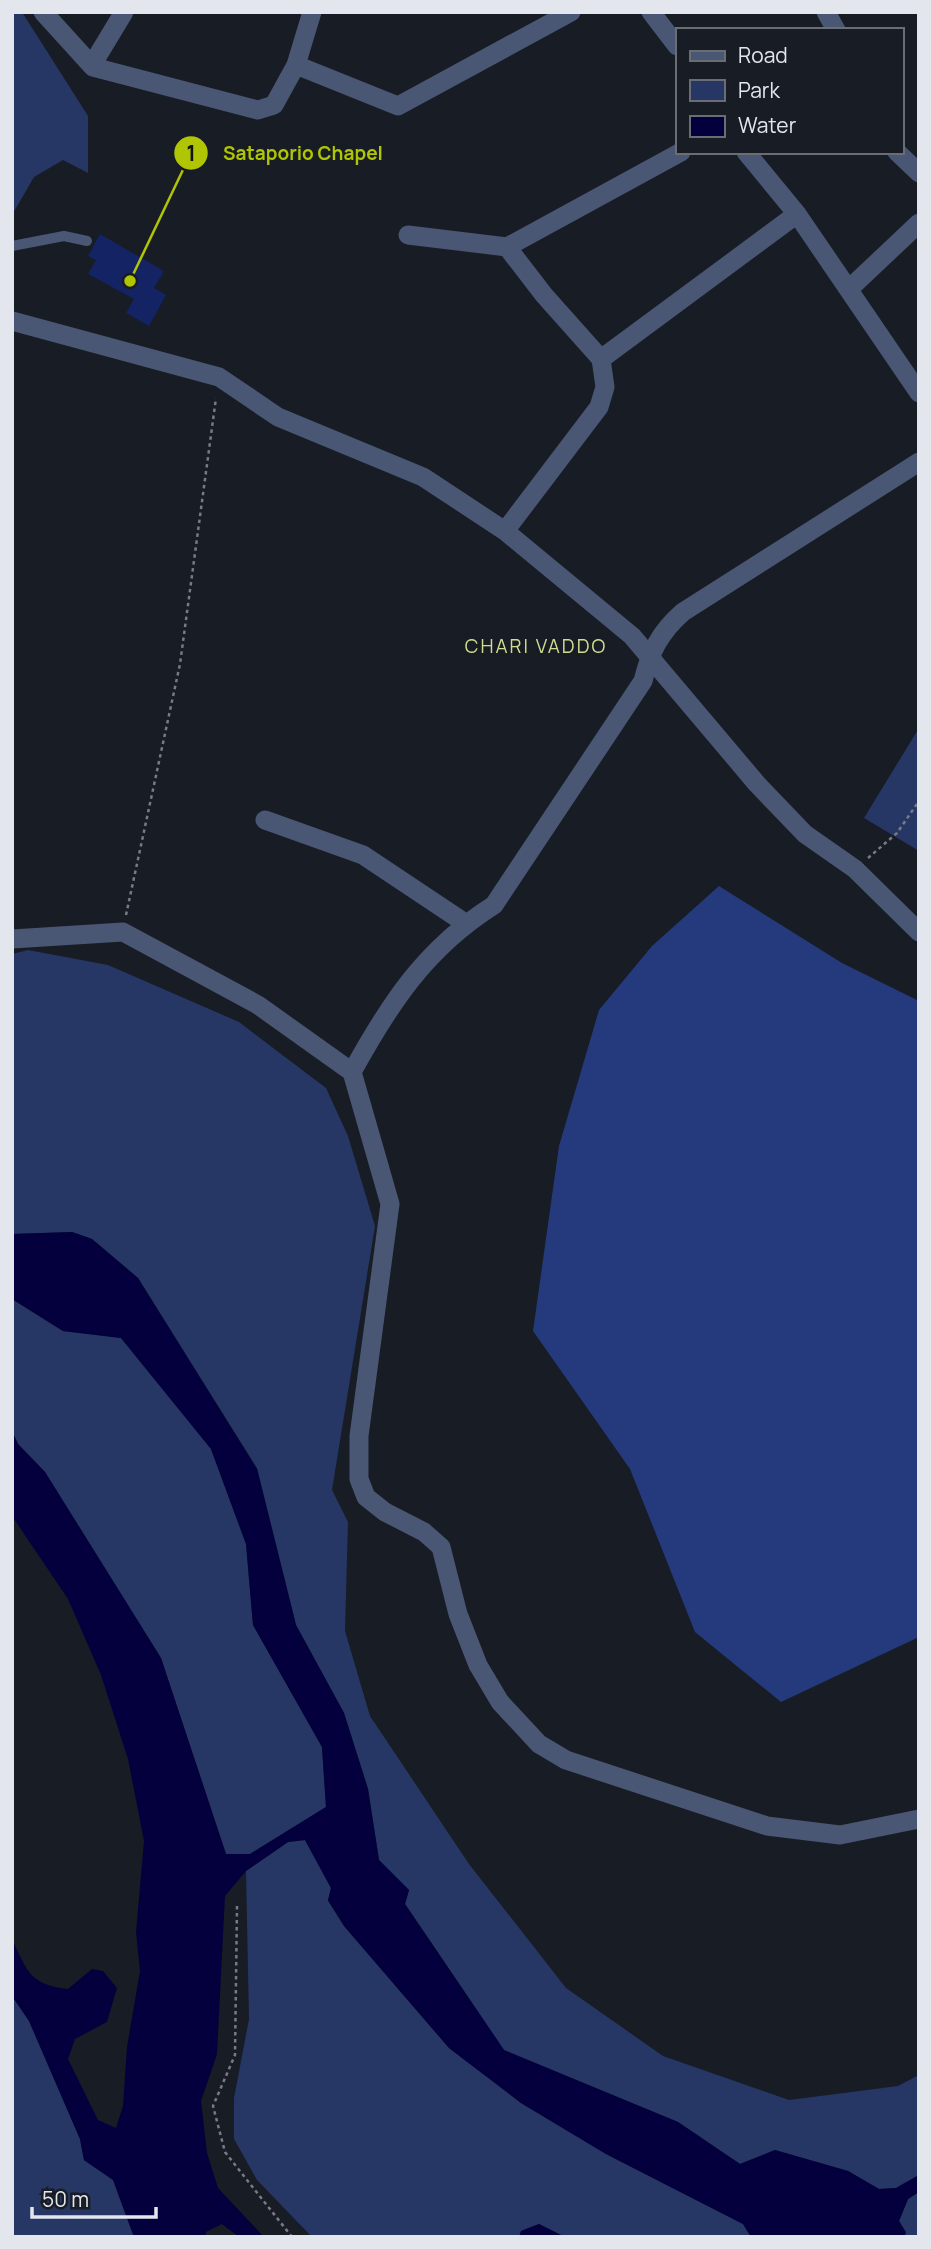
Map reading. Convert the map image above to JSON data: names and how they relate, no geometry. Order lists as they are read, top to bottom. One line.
{"districts":["CHARI VADDO"],"places":["Sataporio Chapel"],"legend":["Road","Park","Water"],"scale_bar":"50 m"}
